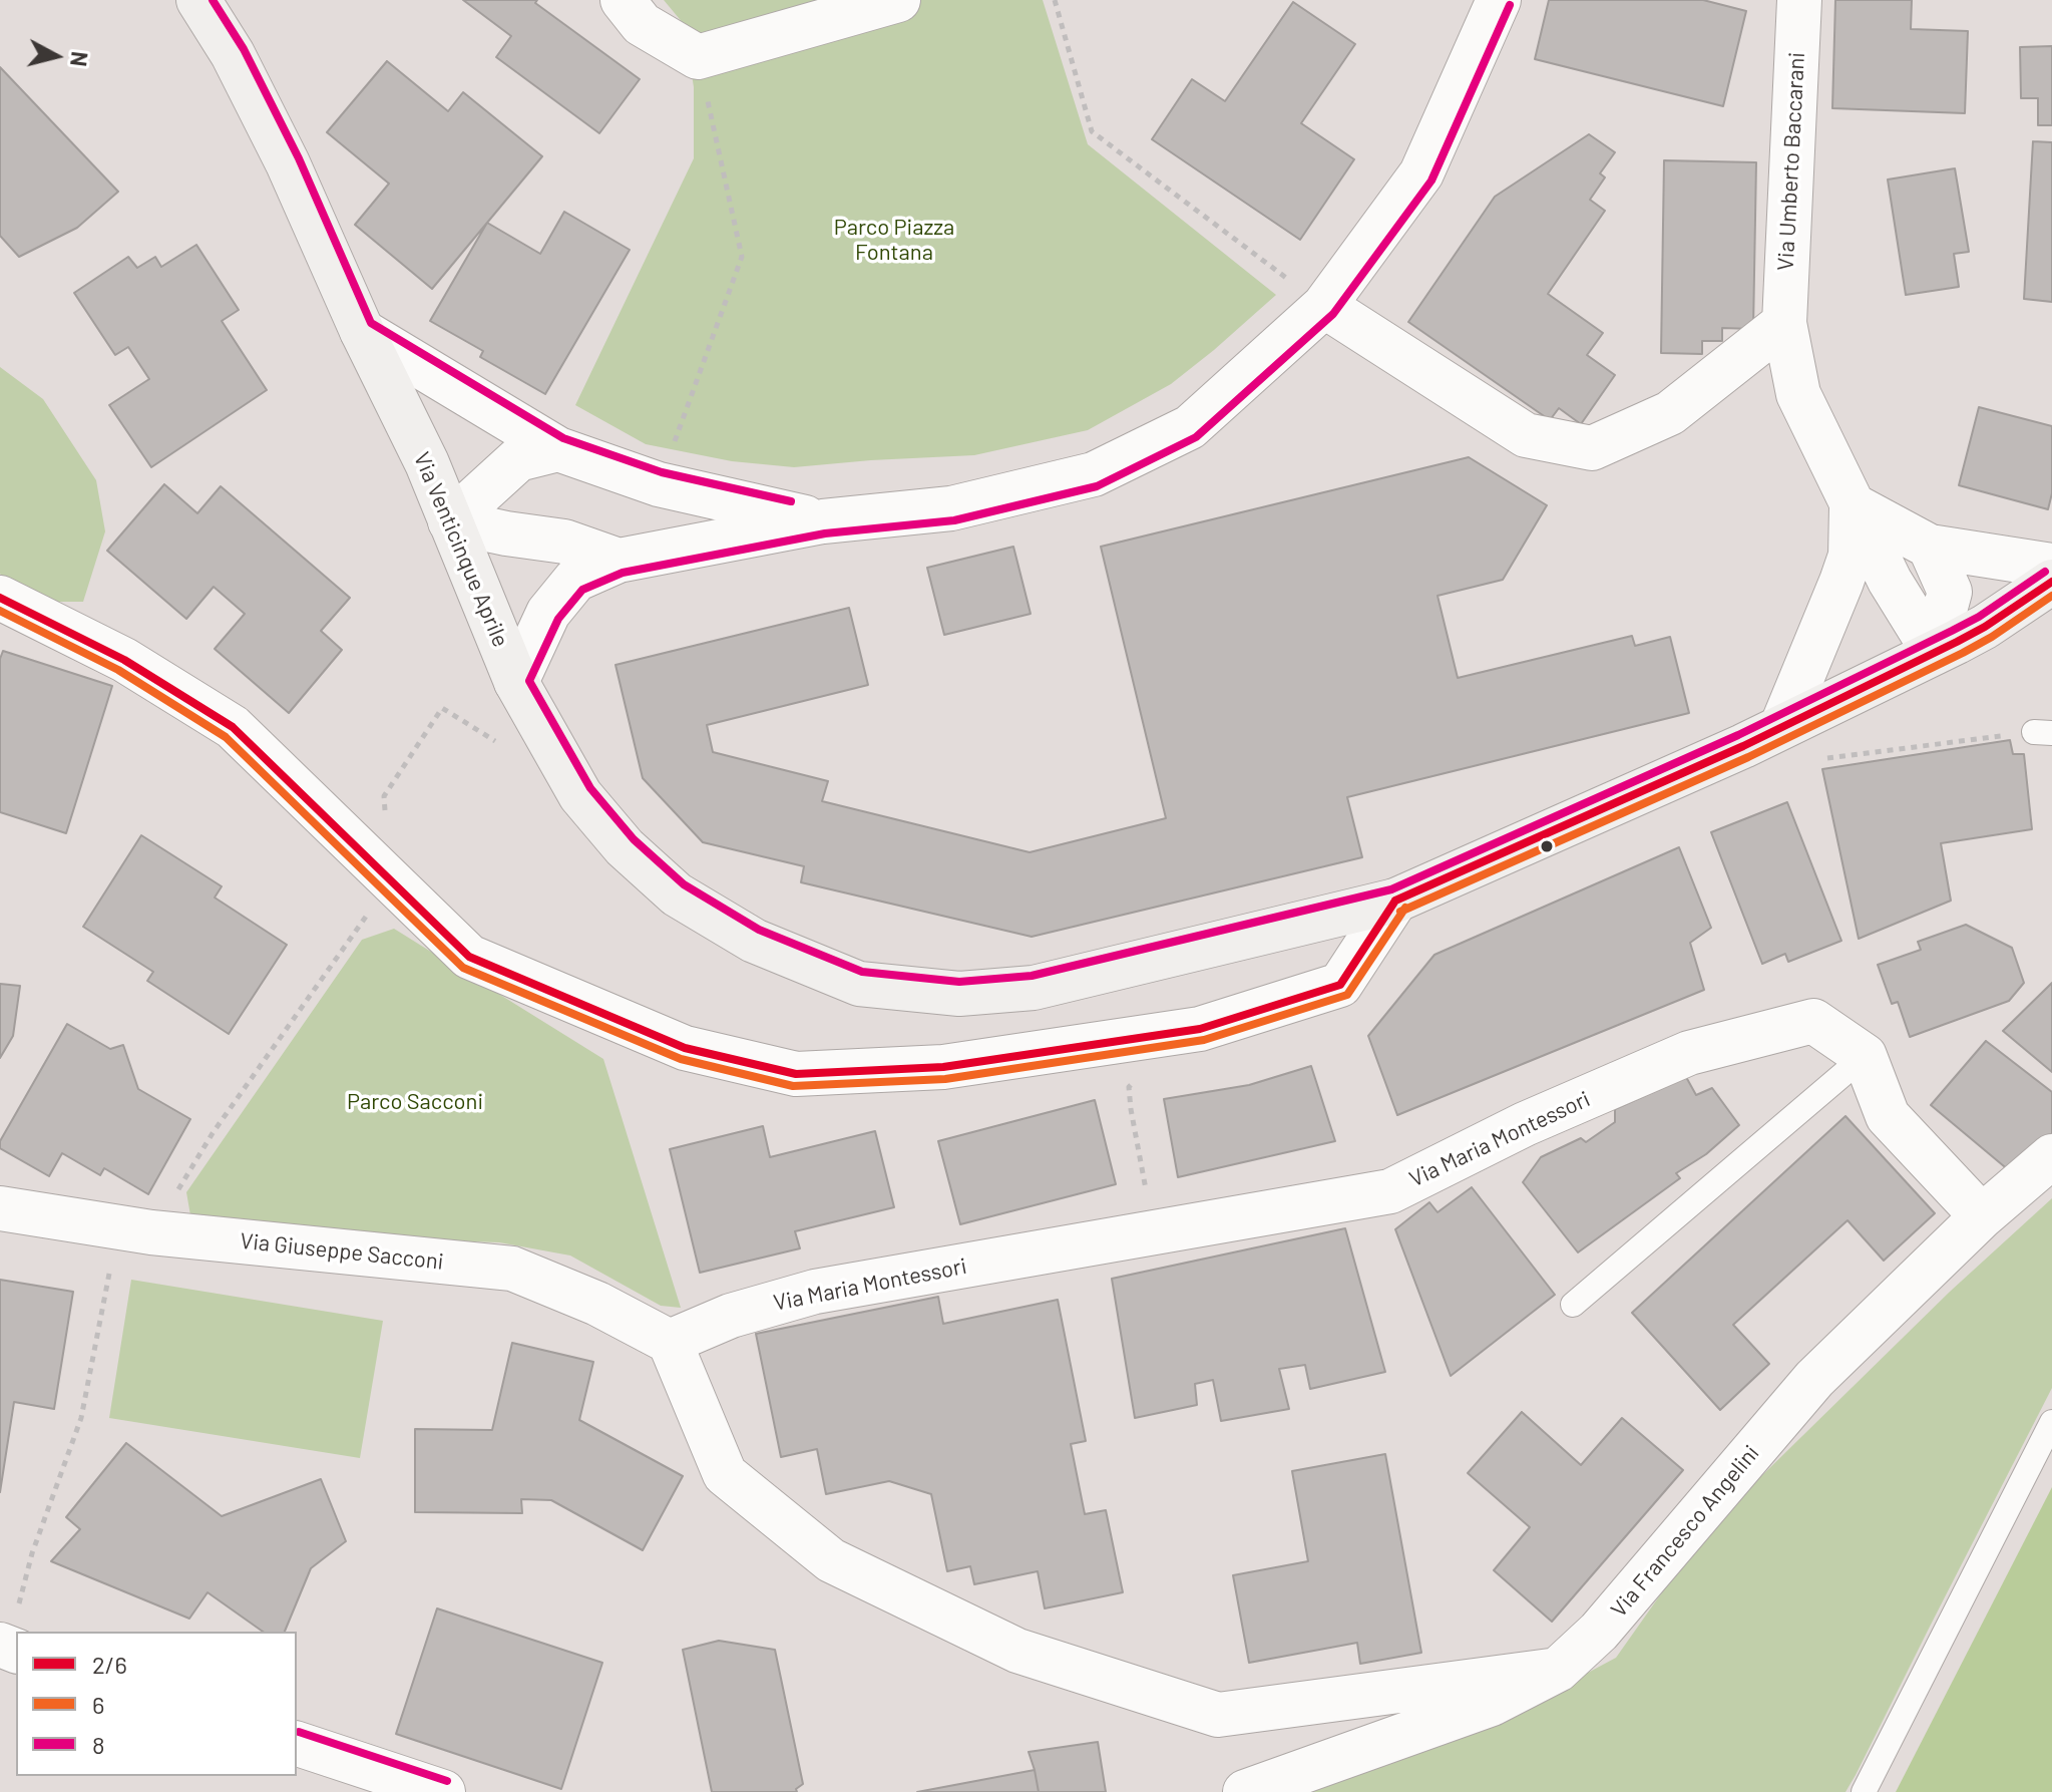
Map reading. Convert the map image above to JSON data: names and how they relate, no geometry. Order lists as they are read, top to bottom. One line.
{"streets":{"street":["Via Umberto Baccarani","Via Venticinque Aprile","Via Maria Montessori","Via Giuseppe Sacconi","Via Francesco Angelini"]},"crossings":[["Via Umberto Baccarani","Via Venticinque Aprile"],["Via Maria Montessori","Via Giuseppe Sacconi"]],"parks":["Parco Piazza Fontana","Parco Sacconi"],"lines":["transit line 8","transit line 2/6","transit line 6"],"legend":["2/6","6","8"],"north":"right"}
